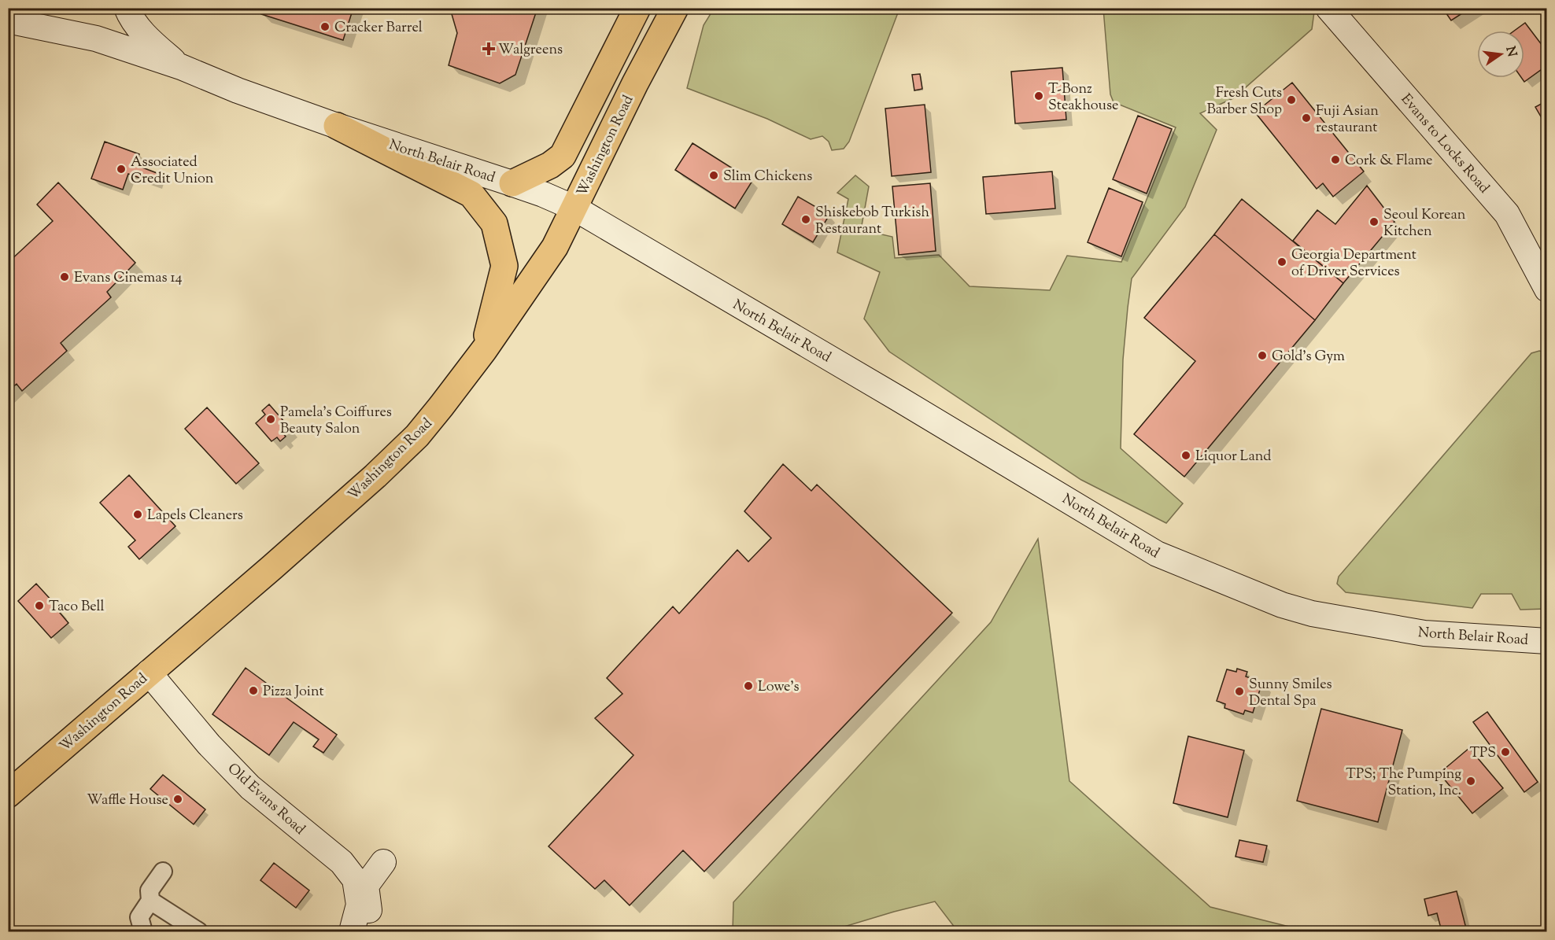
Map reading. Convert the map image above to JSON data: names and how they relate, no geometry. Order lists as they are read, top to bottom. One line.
{"streets":{"main road":["Washington Road"],"street":["Evans to Locks Road","North Belair Road","Old Evans Road"]},"crossings":[["Washington Road","North Belair Road"],["Washington Road","Old Evans Road"]],"places":{"other":["Cracker Barrel","T-Bonz Steakhouse","Fresh Cuts Barber Shop","Fuji Asian restaurant","Cork & Flame","Associated Credit Union","Slim Chickens","Shiskebob Turkish Restaurant","Seoul Korean Kitchen","Georgia Department of Driver Services","Evans Cinemas 14","Gold's Gym","Pamela's Coiffures Beauty Salon","Liquor Land","Lapels Cleaners","Taco Bell","Lowe's","Pizza Joint","Sunny Smiles Dental Spa","TPS","TPS; The Pumping Station, Inc.","Waffle House"],"health":["Walgreens"]},"north":"right"}
